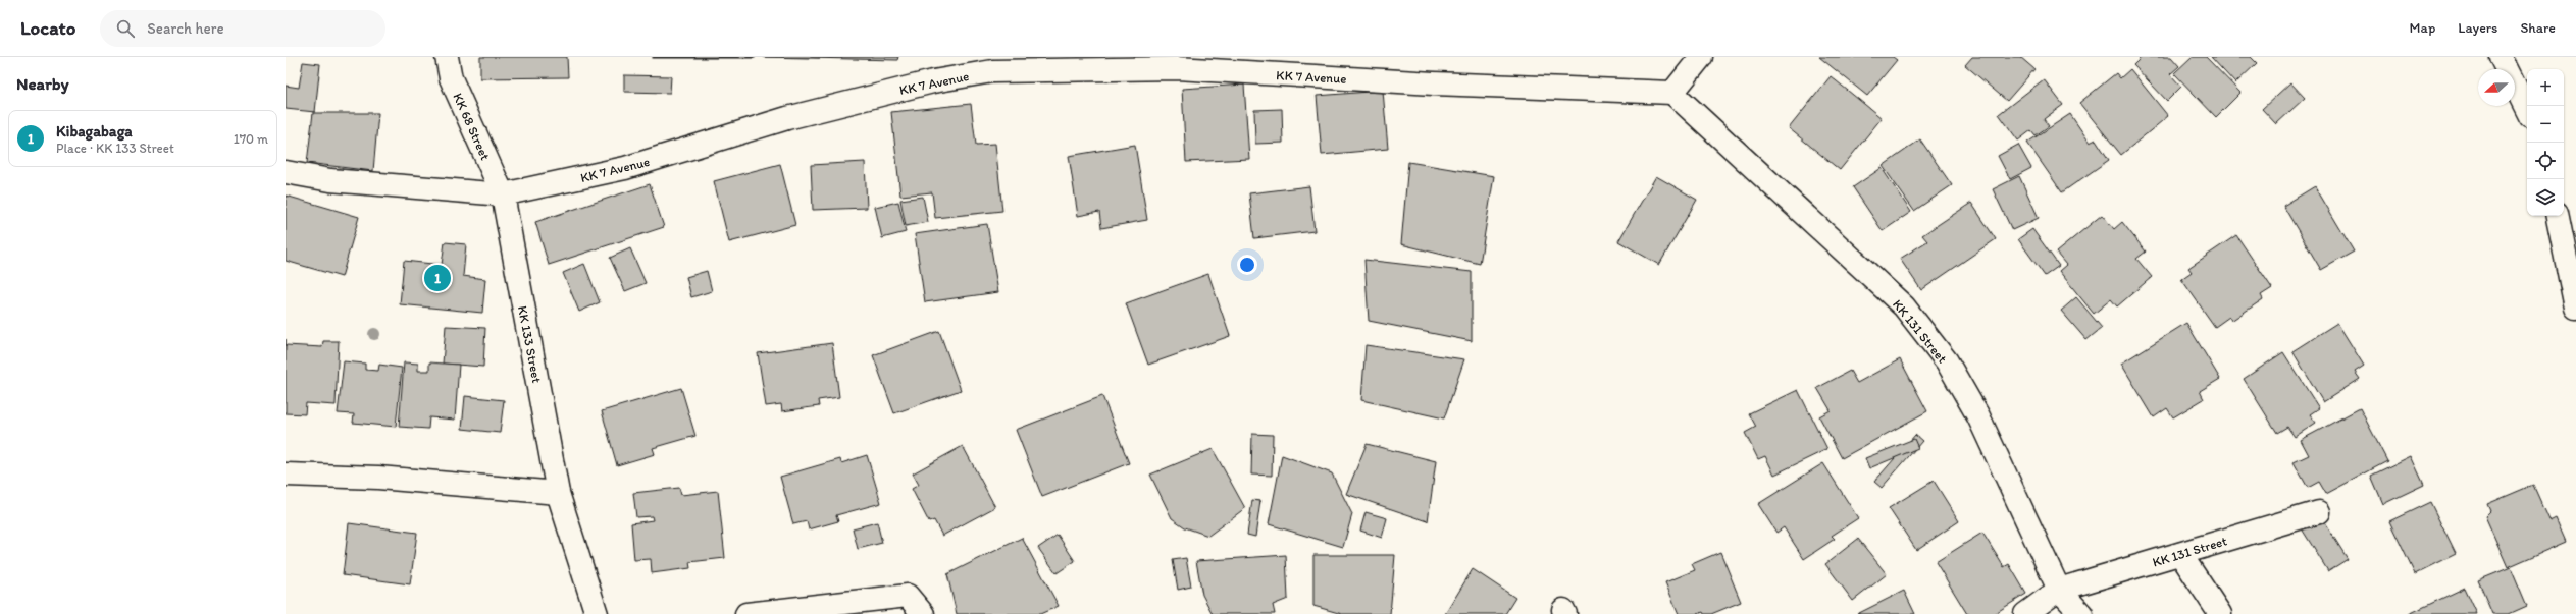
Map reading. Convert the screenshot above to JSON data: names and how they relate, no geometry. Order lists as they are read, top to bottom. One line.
{"streets":{"street":["KK 7 Avenue","KK 68 Street","KK 131 Street","KK 133 Street"]},"crossings":[["KK 7 Avenue","KK 68 Street"],["KK 7 Avenue","KK 131 Street"],["KK 7 Avenue","KK 133 Street"],["KK 68 Street","KK 133 Street"]],"north":"left","page":{"header":"Locato","search":"Search here","nav":["Map","Layers","Share"],"heading":"Nearby","map_buttons":["+","−"],"list":[{"mark":"1","name":"Kibagabaga","note":"Place · KK 133 Street","value":"170 m"}],"pins":"1"}}
